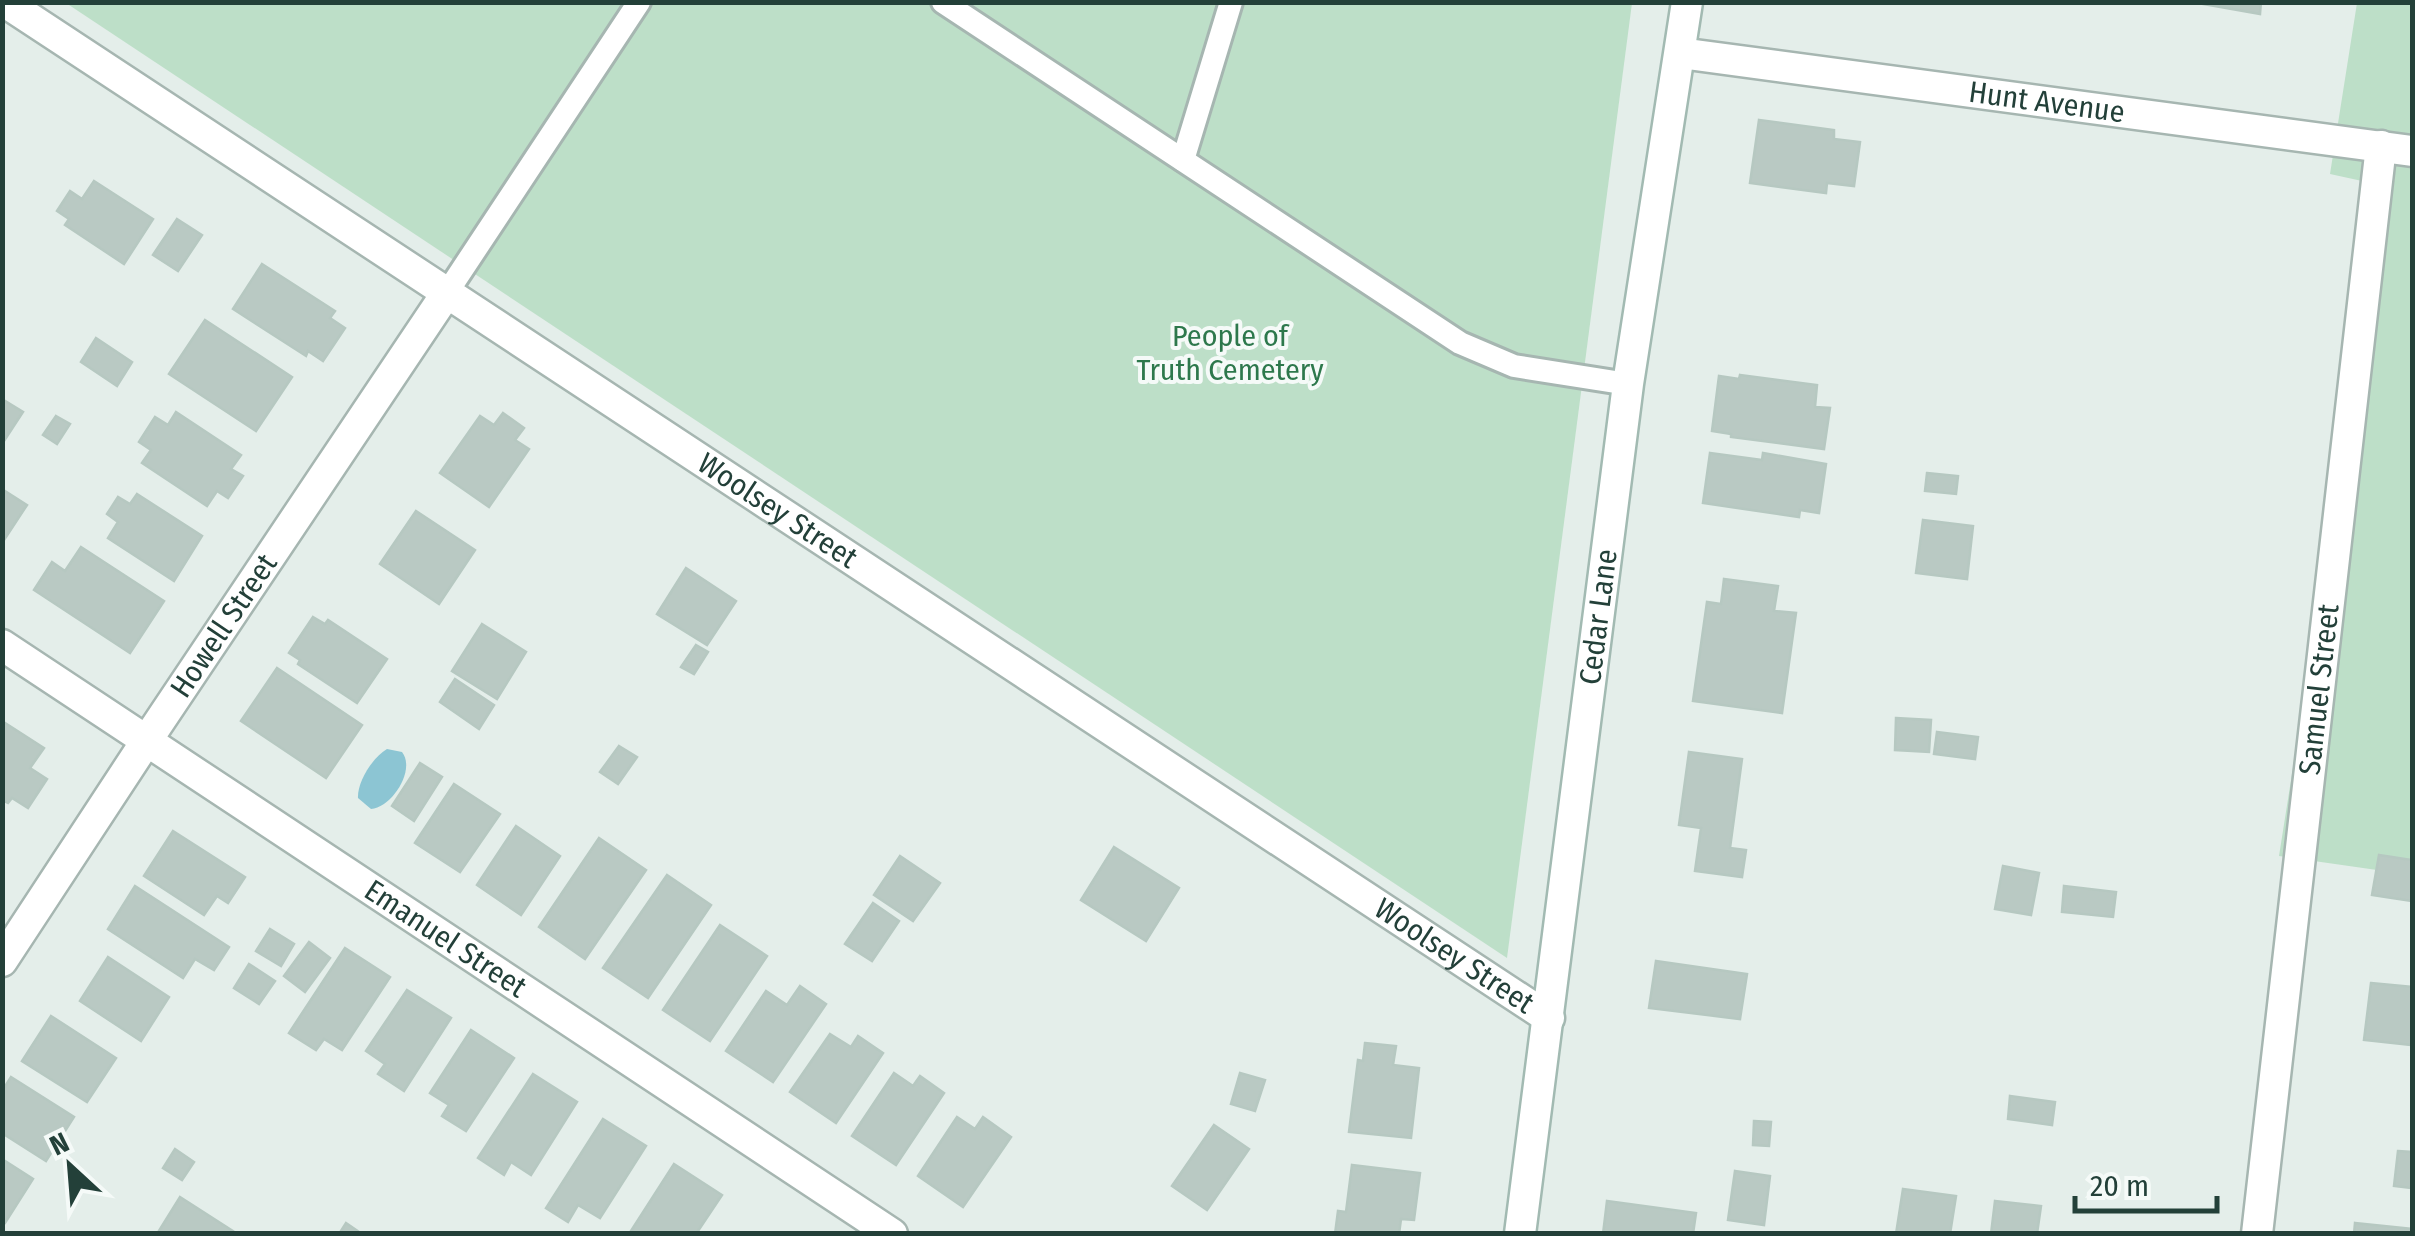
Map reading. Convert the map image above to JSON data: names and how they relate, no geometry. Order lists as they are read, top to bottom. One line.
{"streets":{"street":["Hunt Avenue","Woolsey Street","Cedar Lane","Howell Street","Samuel Street","Emanuel Street"]},"crossings":[["Hunt Avenue","Cedar Lane"],["Hunt Avenue","Samuel Street"],["Woolsey Street","Cedar Lane"],["Woolsey Street","Howell Street"],["Howell Street","Emanuel Street"]],"parks":["People of Truth Cemetery"],"scale_bar":"20 m","north":"top left"}
